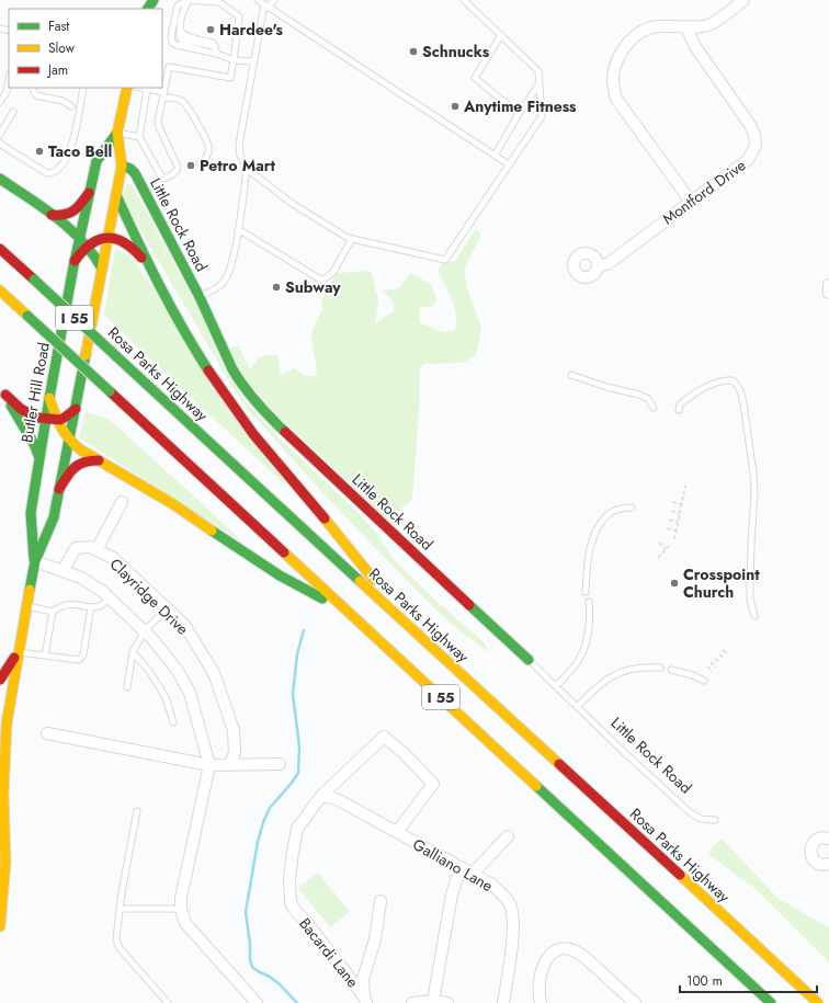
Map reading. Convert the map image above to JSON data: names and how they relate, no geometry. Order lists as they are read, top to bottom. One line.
{"streets":{"main road":["Little Rock Road","I 55","Rosa Parks Highway","Butler Hill Road"],"street":["Montford Drive","Clayridge Drive","Galliano Lane","Bacardi Lane"]},"crossings":[["Little Rock Road","Butler Hill Road"],["Butler Hill Road","Clayridge Drive"],["Galliano Lane","Bacardi Lane"]],"places":["Hardee's","Schnucks","Anytime Fitness","Taco Bell","Petro Mart","Subway","Crosspoint Church"],"legend":["Fast","Slow","Jam"],"scale_bar":"100 m"}
